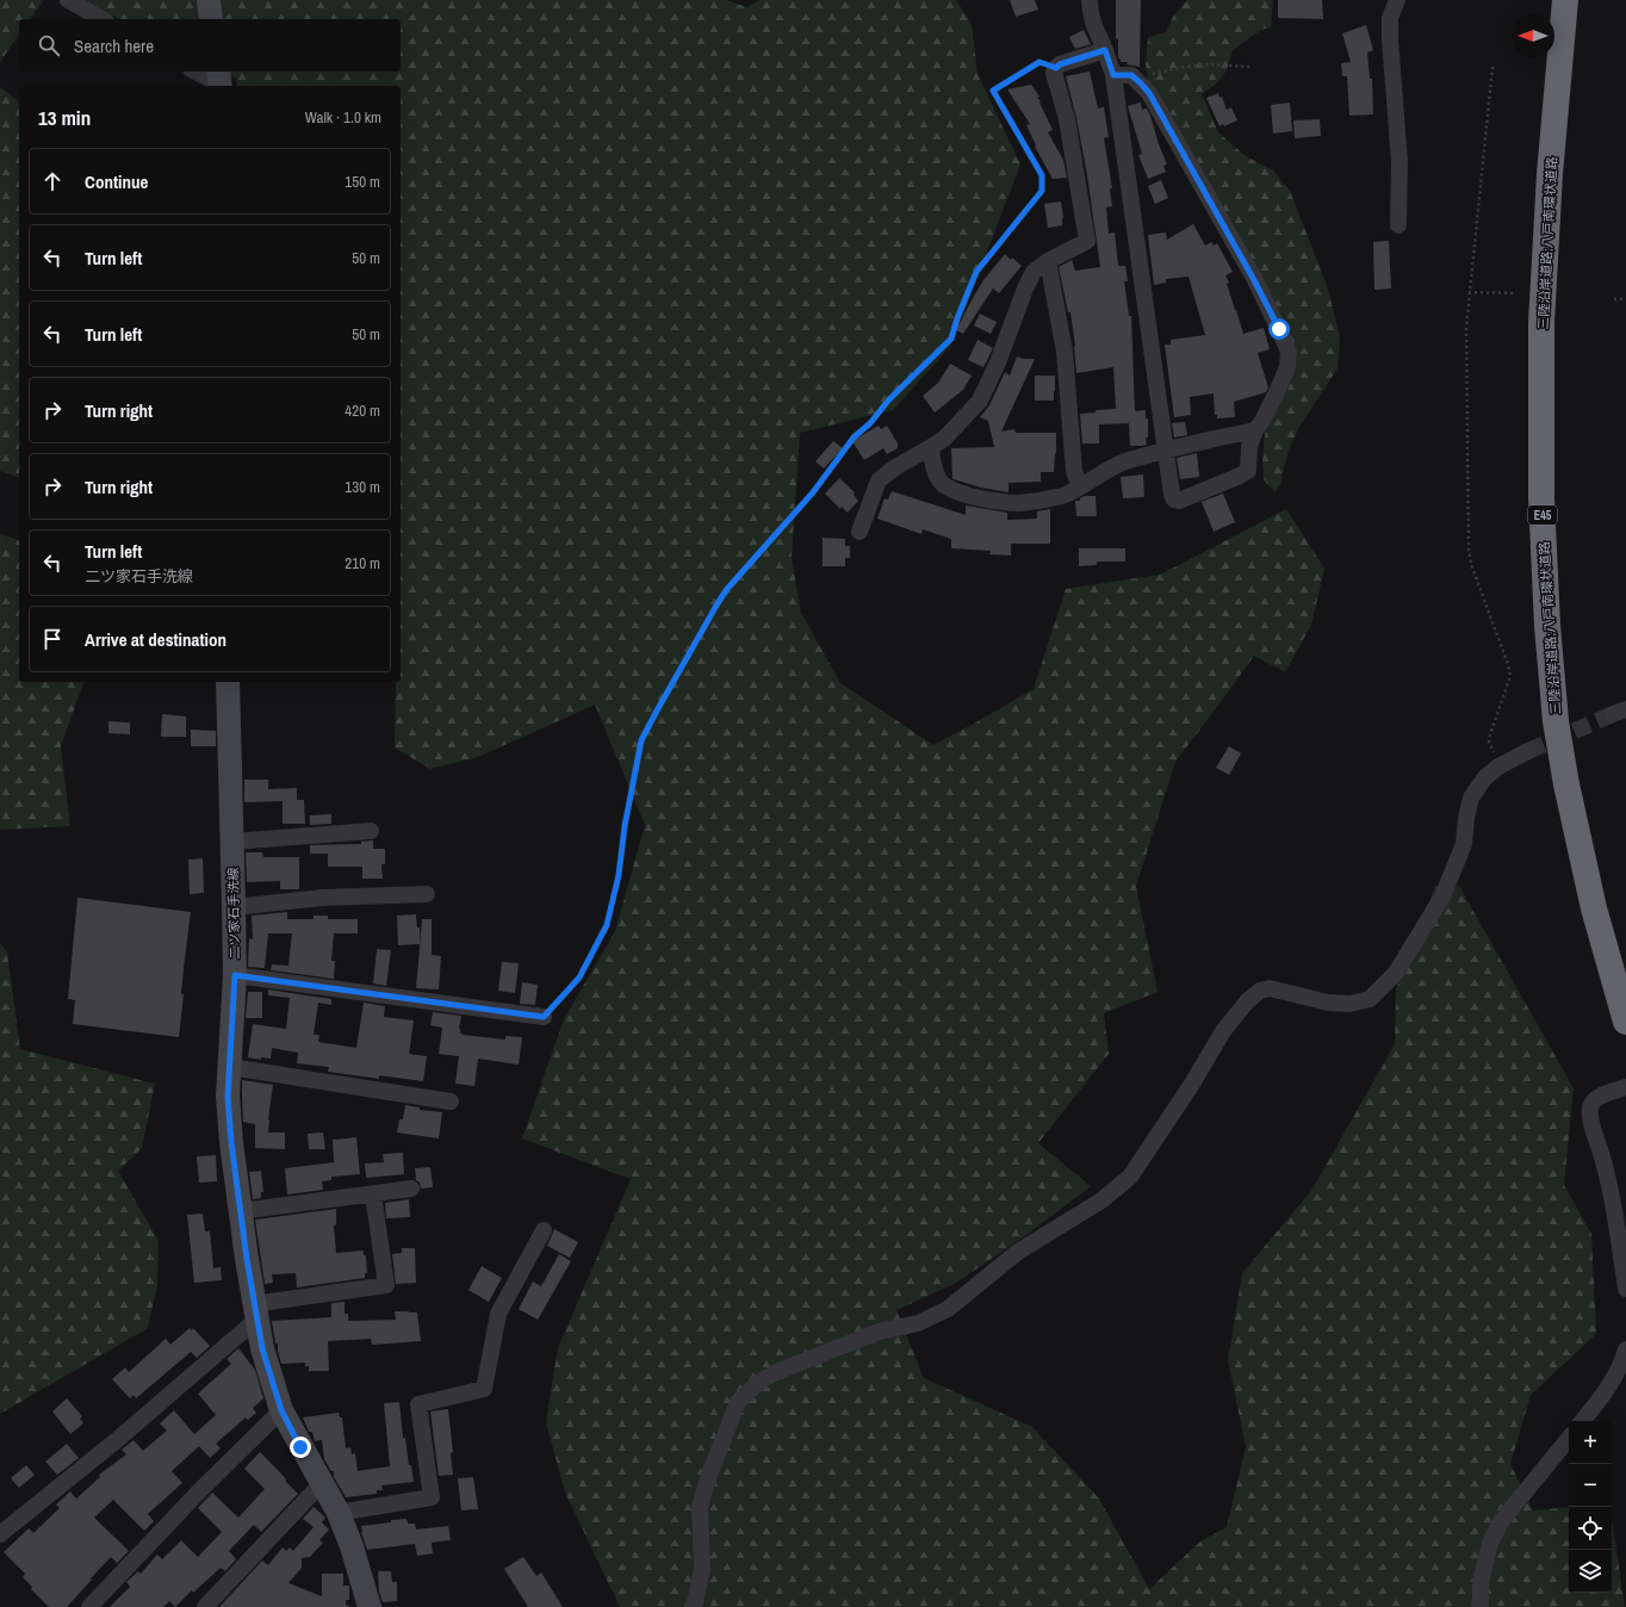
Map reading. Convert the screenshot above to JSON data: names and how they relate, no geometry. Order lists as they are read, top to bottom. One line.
{"streets":{"highway":["三陸沿岸道路;八戸南環状道路","E45"],"street":["二ツ家石手洗線"]},"north":"left","page":{"search":"Search here","heading":["13 min","Walk · 1.0 km"],"list":[["Continue","150 m"],["Turn left","50 m"],["Turn left","50 m"],["Turn right","420 m"],["Turn right","130 m"],["Turn left","二ツ家石手洗線","210 m"],"Arrive at destination"],"map_buttons":["+","−"]}}
